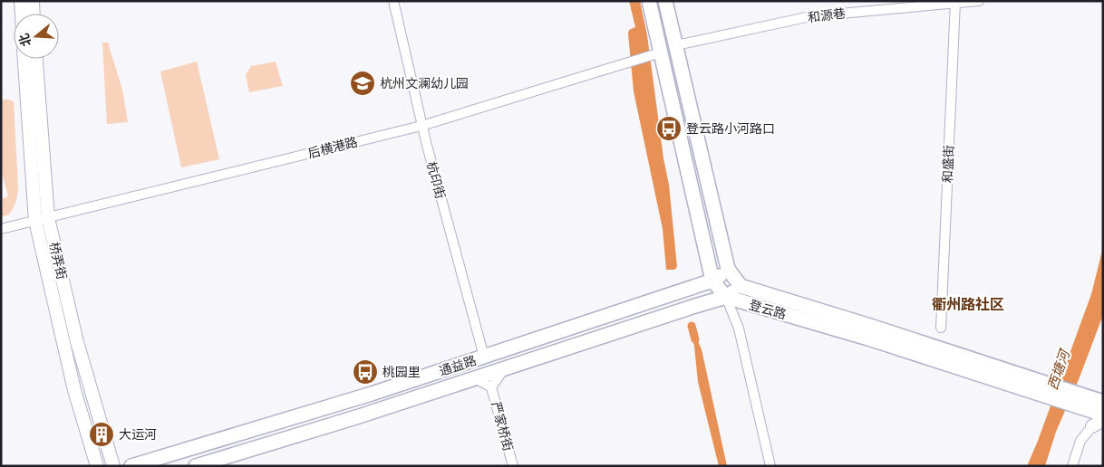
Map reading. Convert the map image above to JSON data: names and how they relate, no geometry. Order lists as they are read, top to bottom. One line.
{"streets":{"main road":["登云路","通益路"],"street":["和源巷","后横港路","和盛街","杭印街","桥弄街","严家桥街"]},"crossings":[["和源巷","和盛街"],["和源巷","登云路"],["后横港路","杭印街"],["后横港路","桥弄街"],["杭印街","通益路"],["登云路","通益路"],["通益路","严家桥街"]],"districts":["衢州路社区"],"water":["西塘河"],"places":{"school or university":["杭州文澜幼儿园"],"bus stop":["登云路小河路口","桃园里"],"building":["大运河"]},"north":"left"}
